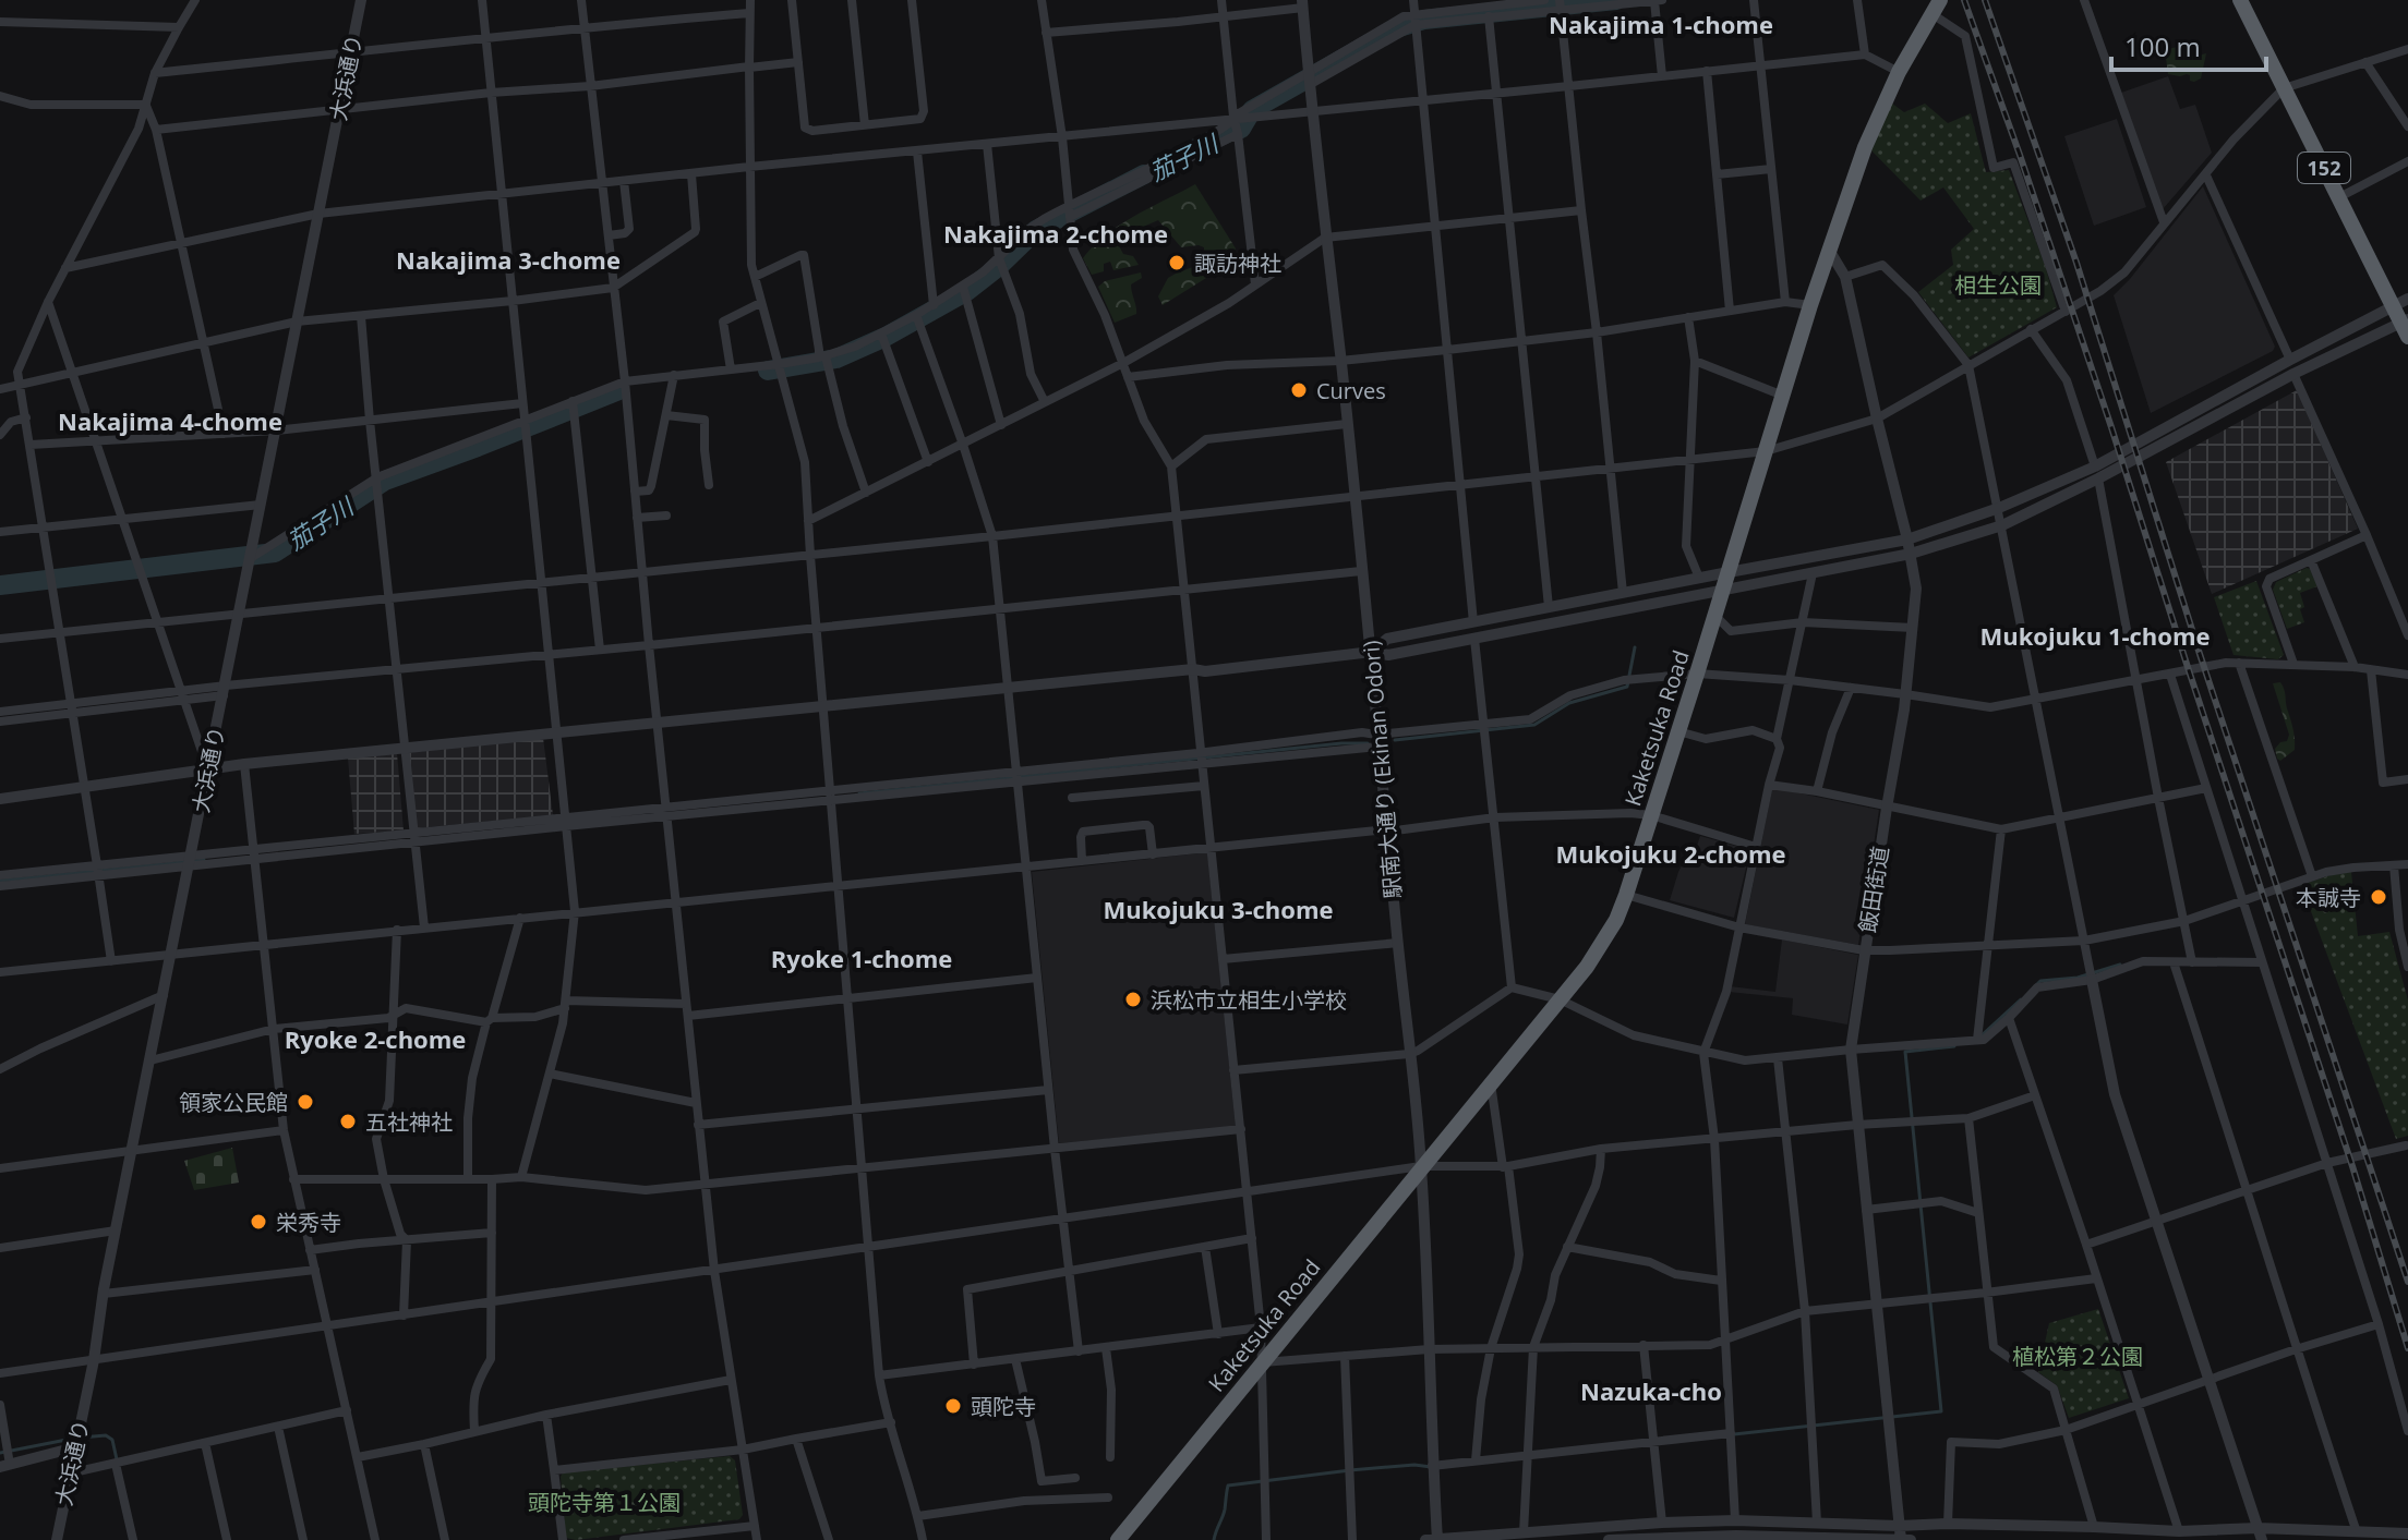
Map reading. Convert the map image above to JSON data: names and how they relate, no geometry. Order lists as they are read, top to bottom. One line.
{"streets":{"highway":["152","Kaketsuka Road"],"street":["大浜通り","駅南大通り (Ekinan Odori)","飯田街道"]},"crossings":[["Kaketsuka Road","駅南大通り (Ekinan Odori)"],["Kaketsuka Road","飯田街道"]],"districts":["Nakajima 1-chome","Nakajima 2-chome","Nakajima 3-chome","Nakajima 4-chome","Mukojuku 1-chome","Mukojuku 2-chome","Mukojuku 3-chome","Ryoke 1-chome","Ryoke 2-chome","Nazuka-cho"],"water":["茄子川"],"parks":["相生公園","植松第２公園","頭陀寺第１公園"],"places":["諏訪神社","Curves","本誠寺","浜松市立相生小学校","領家公民館","五社神社","栄秀寺","頭陀寺"],"scale_bar":"100 m"}
